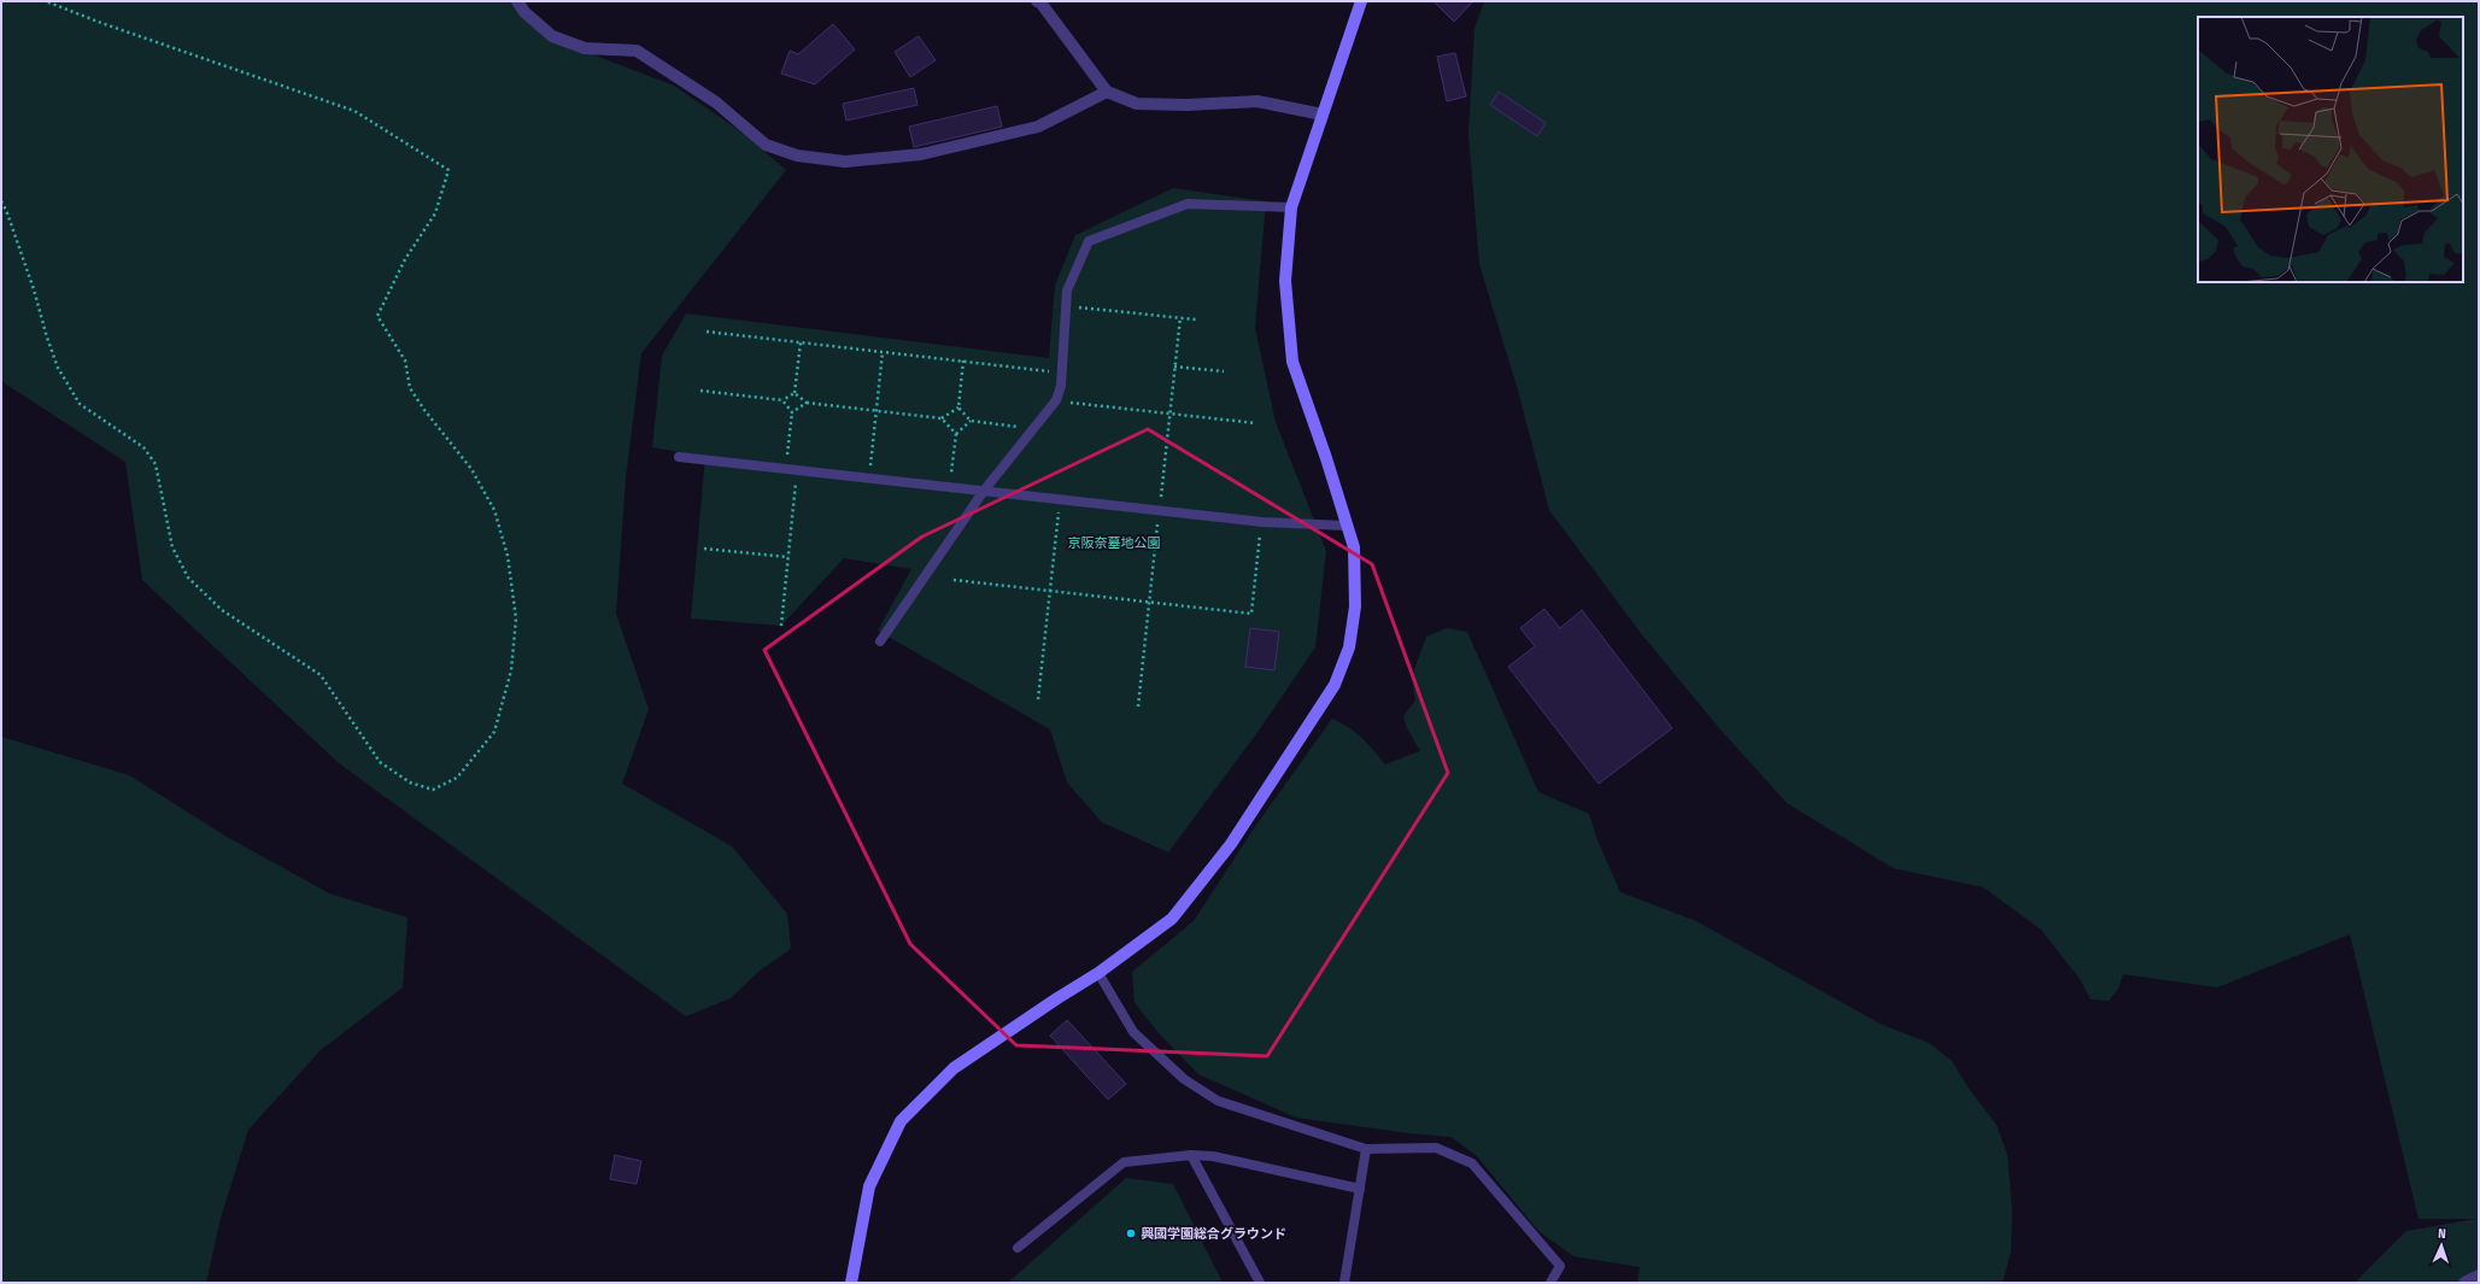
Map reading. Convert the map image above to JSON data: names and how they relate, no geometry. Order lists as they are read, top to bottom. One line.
{"parks":["京阪奈墓地公園"],"places":["興國学園総合グラウンド"],"north":"top"}
